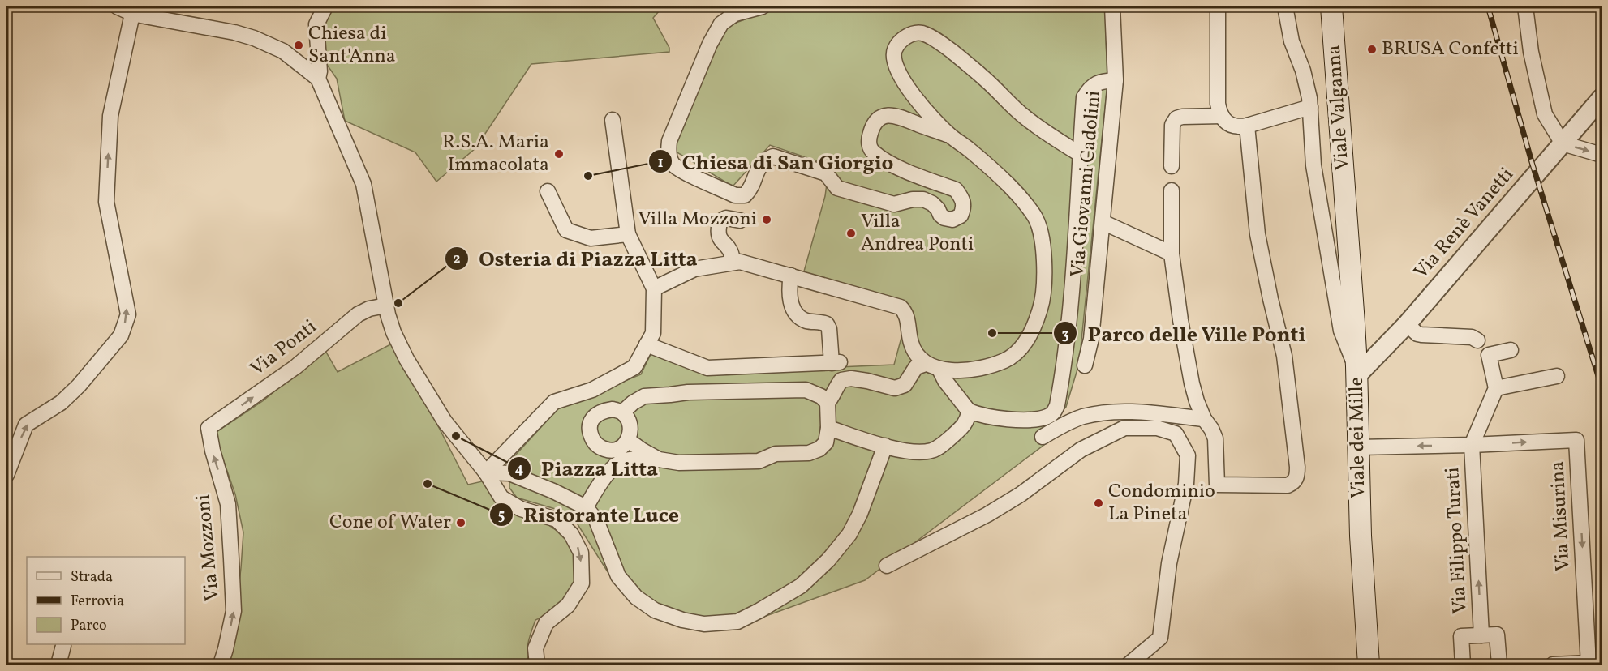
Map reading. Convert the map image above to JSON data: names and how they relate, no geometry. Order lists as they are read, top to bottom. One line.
{"streets":{"main road":["Viale Valganna","Viale dei Mille"],"street":["Via Giovanni Cadolini","Via Renè Vanetti","Via Ponti","Via Misurina","Via Filippo Turati","Via Mozzoni"]},"crossings":[["Viale Valganna","Viale dei Mille"],["Via Renè Vanetti","Viale dei Mille"],["Via Ponti","Via Mozzoni"],["Viale dei Mille","Via Misurina"],["Via Misurina","Via Filippo Turati"]],"one_way":["Via Ponti","Via Filippo Turati","Via Mozzoni"],"places":["Chiesa di Sant'Anna","BRUSA Confetti","R.S.A. Maria Immacolata","Chiesa di San Giorgio","Villa Mozzoni","Villa Andrea Ponti","Osteria di Piazza Litta","Parco delle Ville Ponti","Piazza Litta","Ristorante Luce","Condominio La Pineta","Cone of Water"],"legend":["Strada","Ferrovia","Parco"]}
